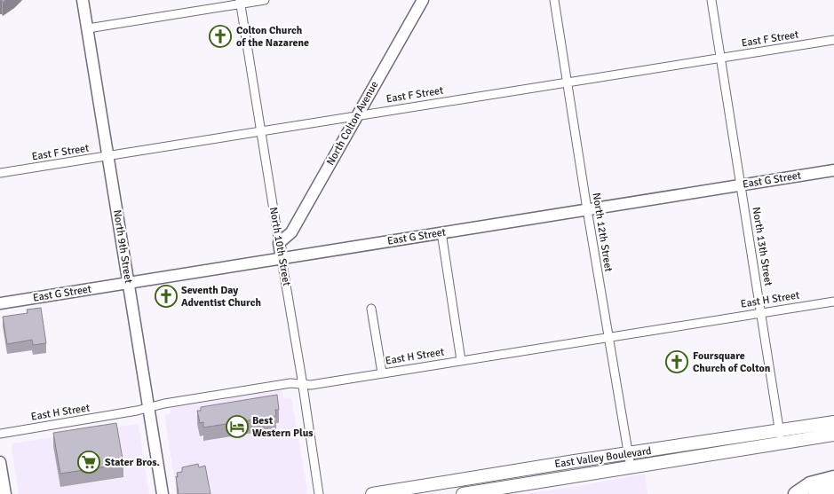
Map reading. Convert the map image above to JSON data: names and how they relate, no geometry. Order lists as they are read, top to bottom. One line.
{"streets":{"main road":["East Valley Boulevard"],"street":["East F Street","North Colton Avenue","East G Street","North 12th Street","North 9th Street","North 10th Street","North 13th Street","East H Street"]},"crossings":[["East F Street","North Colton Avenue"],["East F Street","North 12th Street"],["East F Street","North 9th Street"],["East F Street","North 10th Street"],["East F Street","North 13th Street"],["North Colton Avenue","North 10th Street"],["East G Street","North 12th Street"],["East G Street","North 9th Street"],["East G Street","North 10th Street"],["East G Street","North 13th Street"],["North 12th Street","East H Street"],["North 12th Street","East Valley Boulevard"],["North 9th Street","East H Street"],["North 10th Street","East H Street"],["North 13th Street","East H Street"],["North 13th Street","East Valley Boulevard"]],"places":{"church":["Colton Church of the Nazarene","Seventh Day Adventist Church","Foursquare Church of Colton"],"hotel":["Best Western Plus"],"supermarket":["Stater Bros."]}}
